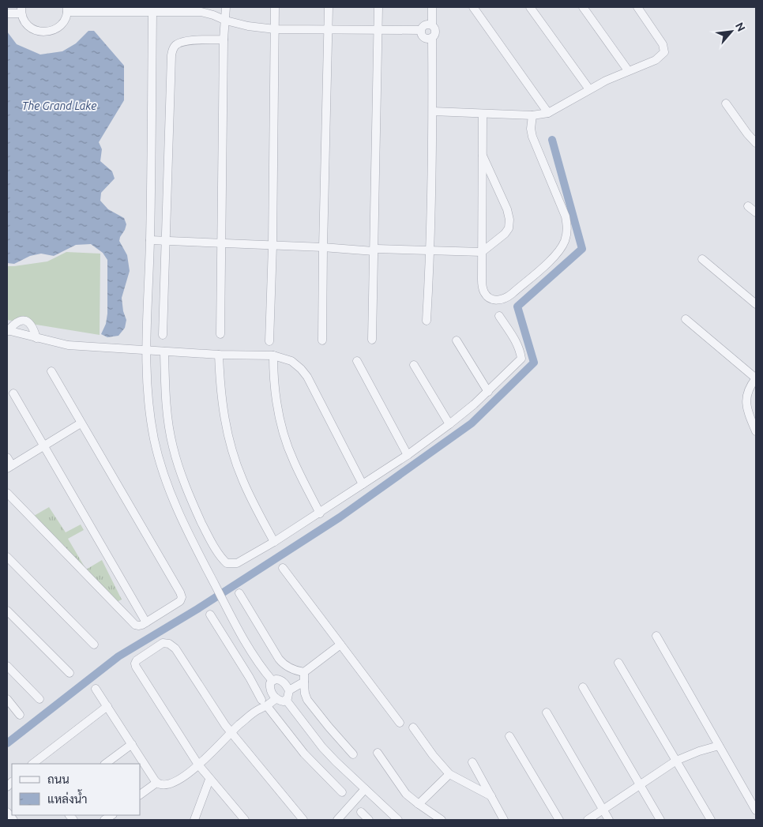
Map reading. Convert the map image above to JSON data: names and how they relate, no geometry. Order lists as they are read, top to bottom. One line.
{"water":["The Grand Lake"],"legend":["ถนน","แหล่งน้ำ"],"north":"top right"}
